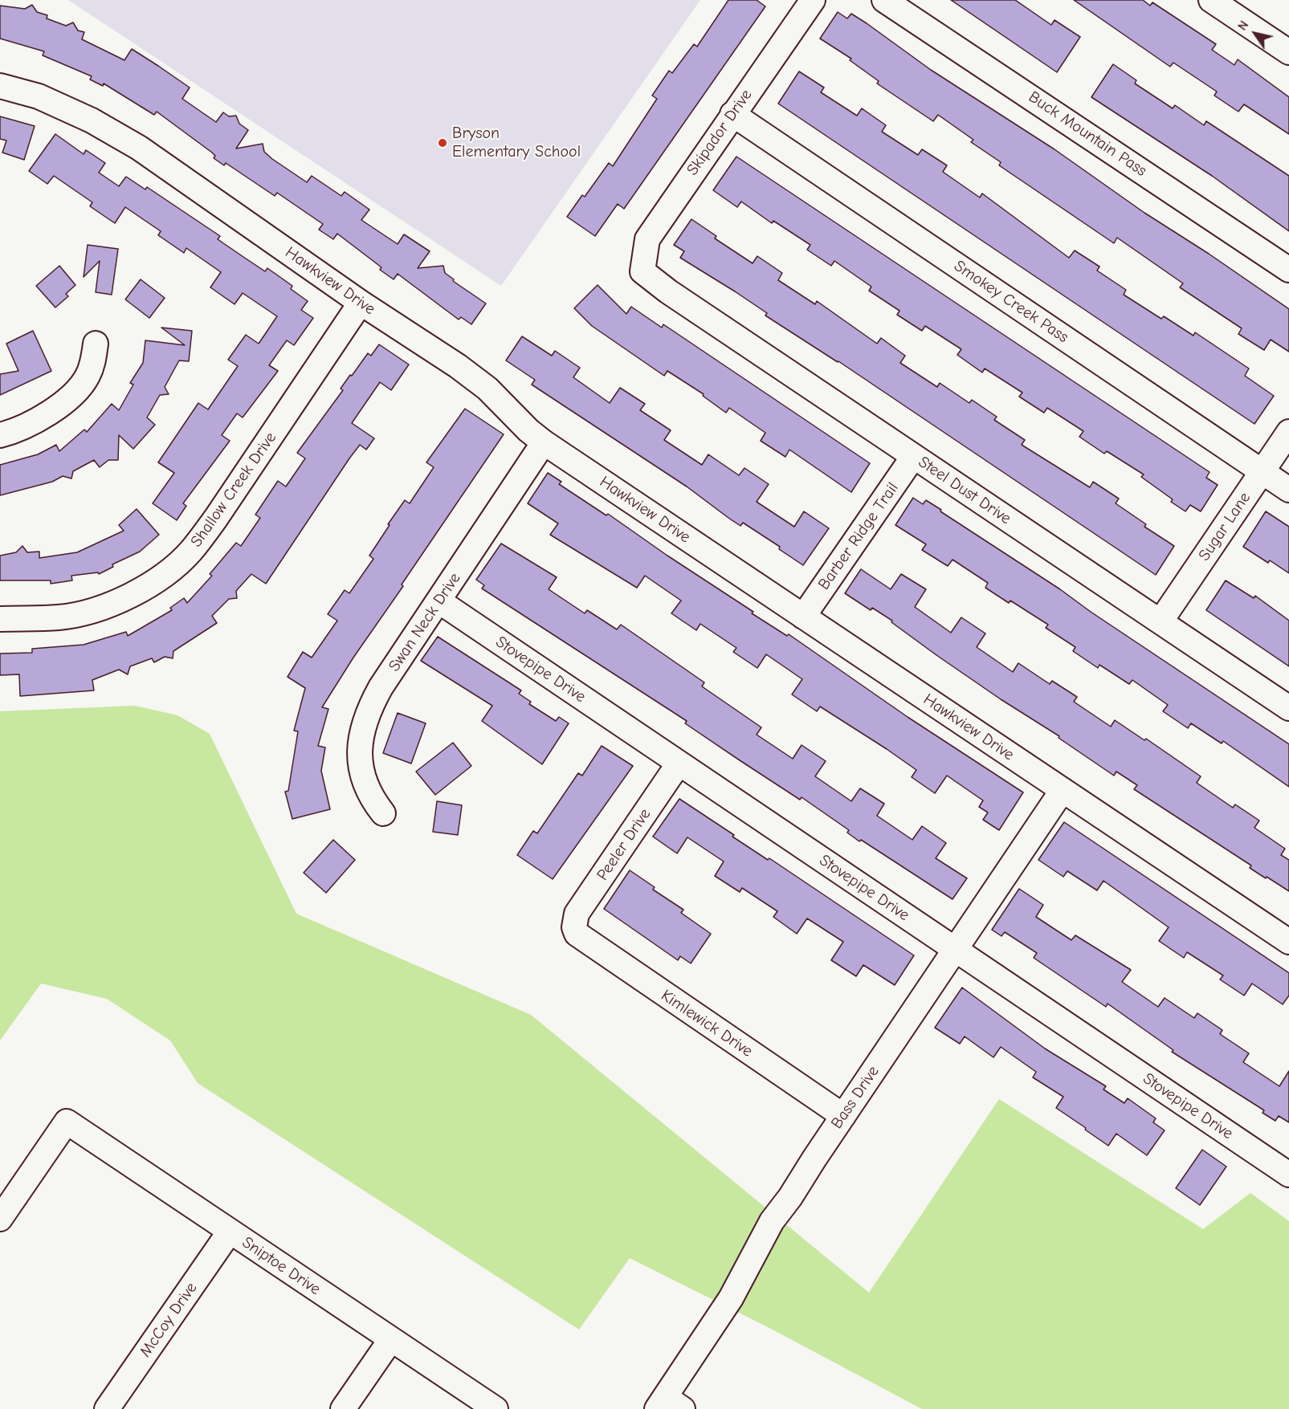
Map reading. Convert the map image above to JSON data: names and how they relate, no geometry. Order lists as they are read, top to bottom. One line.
{"streets":{"street":["Skipador Drive","Buck Mountain Pass","Hawkview Drive","Smokey Creek Pass","Shallow Creek Drive","Steel Dust Drive","Sugar Lane","Barber Ridge Trail","Swan Neck Drive","Stovepipe Drive","Peeler Drive","Kimlewick Drive","Bass Drive","Sniptoe Drive","McCoy Drive"]},"crossings":[["Skipador Drive","Smokey Creek Pass"],["Skipador Drive","Steel Dust Drive"],["Hawkview Drive","Shallow Creek Drive"],["Hawkview Drive","Barber Ridge Trail"],["Hawkview Drive","Swan Neck Drive"],["Hawkview Drive","Bass Drive"],["Smokey Creek Pass","Sugar Lane"],["Steel Dust Drive","Sugar Lane"],["Steel Dust Drive","Barber Ridge Trail"],["Swan Neck Drive","Stovepipe Drive"],["Stovepipe Drive","Peeler Drive"],["Stovepipe Drive","Bass Drive"],["Peeler Drive","Kimlewick Drive"],["Kimlewick Drive","Bass Drive"],["Sniptoe Drive","McCoy Drive"]],"places":["Bryson Elementary School"],"north":"top left"}
